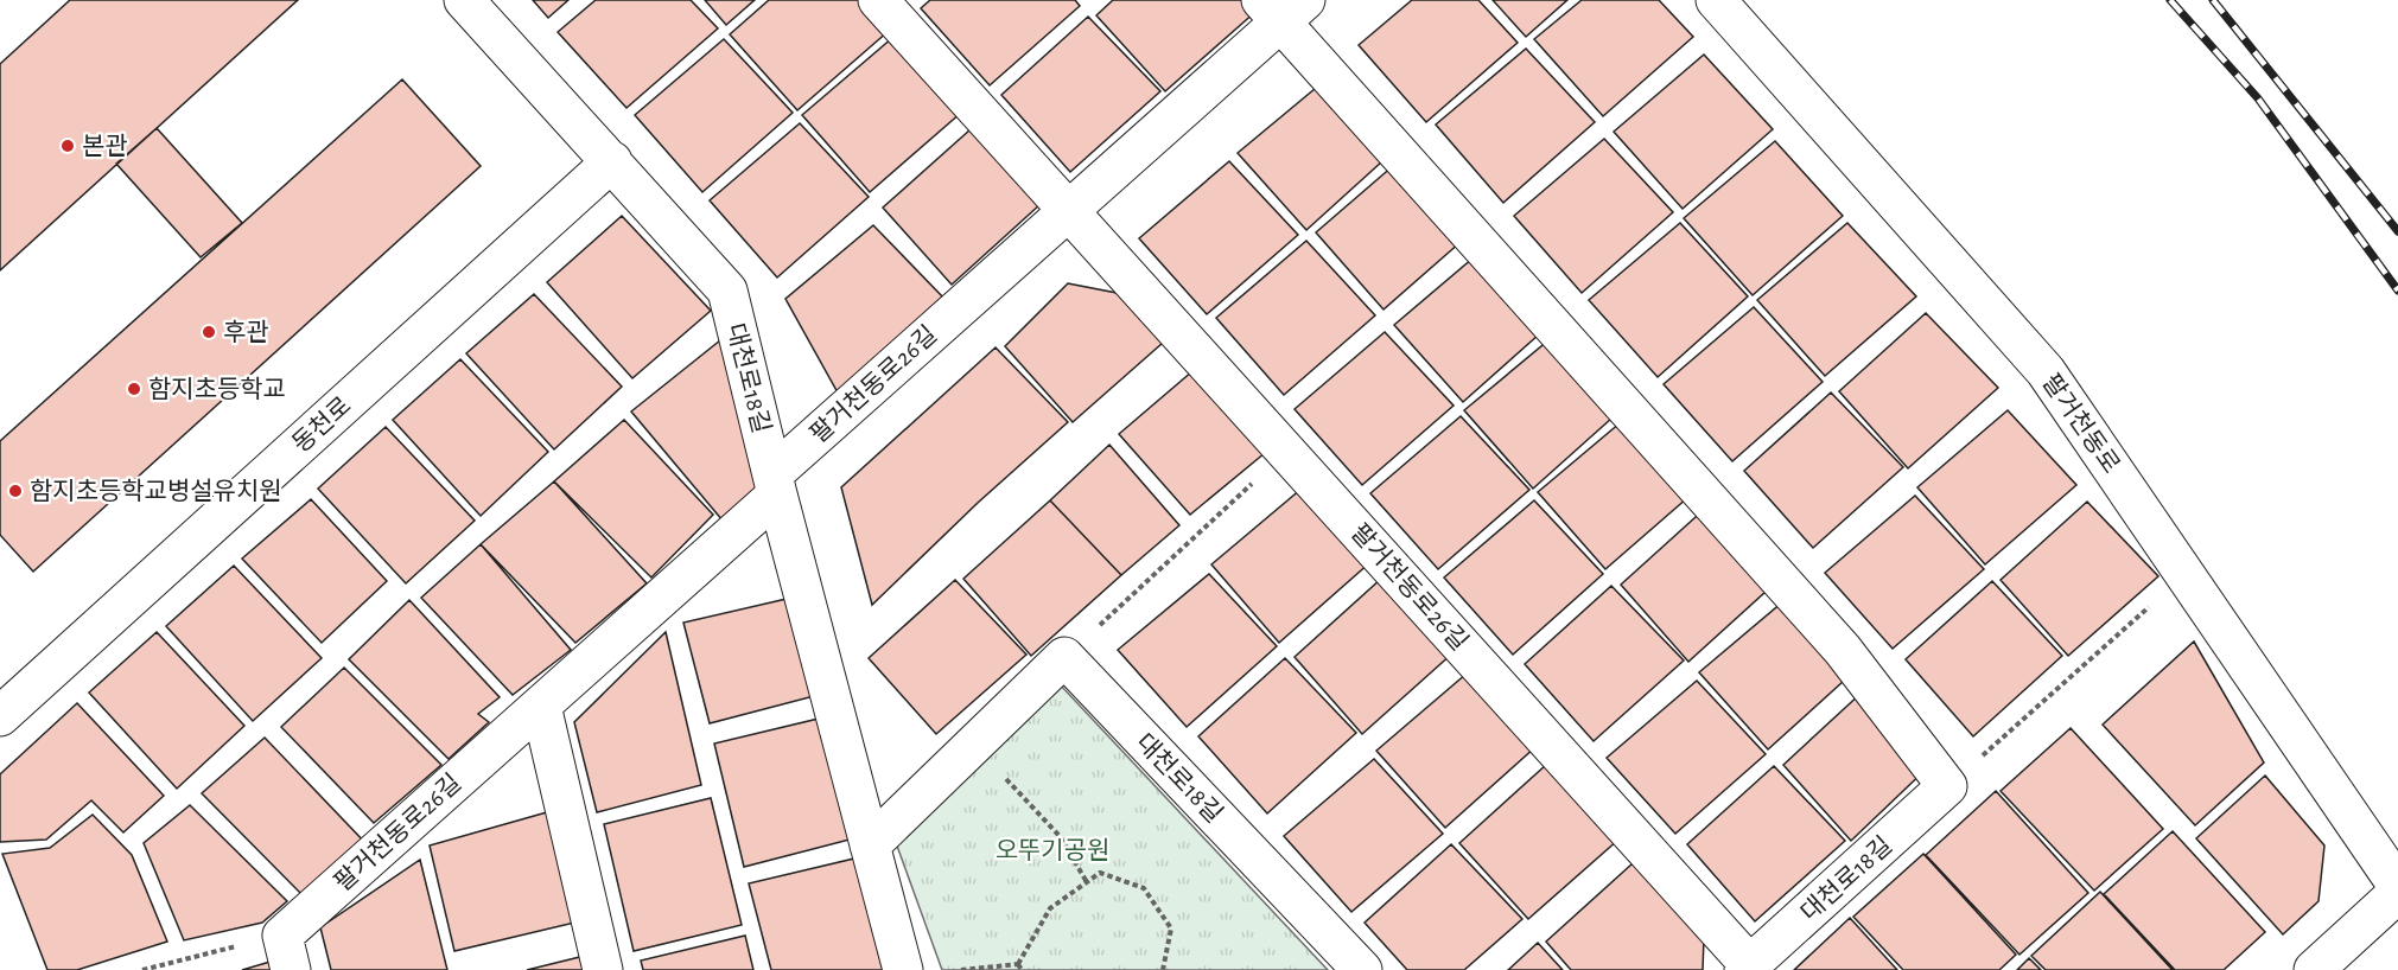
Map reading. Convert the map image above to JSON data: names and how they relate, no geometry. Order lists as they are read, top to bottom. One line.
{"streets":{"street":["대천로18길","팔거천동로26길","팔거천동로","동천로"]},"crossings":[["대천로18길","팔거천동로26길"],["대천로18길","동천로"]],"parks":["오뚜기공원"],"places":["본관","후관","함지초등학교","함지초등학교병설유치원"]}
